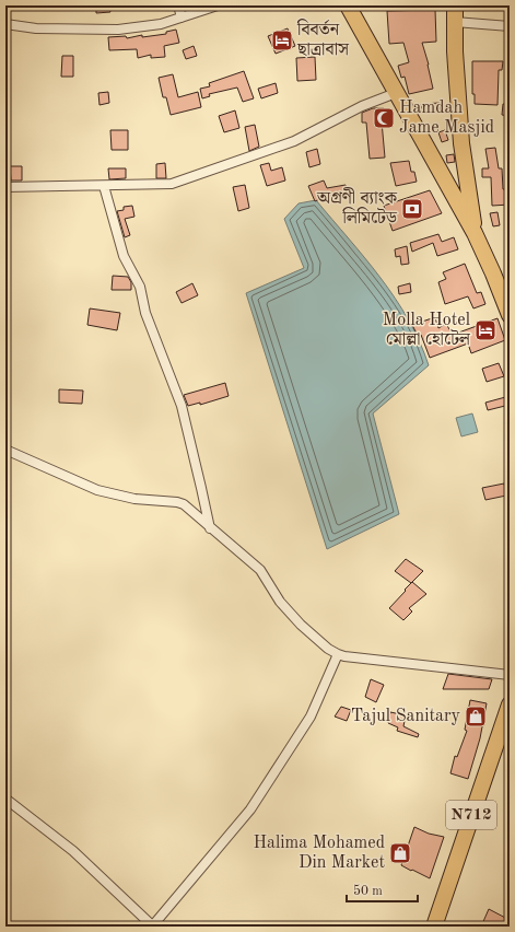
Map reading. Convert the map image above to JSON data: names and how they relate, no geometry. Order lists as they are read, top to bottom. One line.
{"streets":{"highway":["N712"]},"places":{"hotel":["বিবর্তন ছাত্রাবাস","Molla Hotel মোল্লা হোটেল"],"mosque":["Hamdah Jame Masjid"],"bank":["অগ্রণী ব্যাংক লিমিটেড"],"shop":["Tajul Sanitary","Halima Mohamed Din Market"]},"scale_bar":"50 m"}
